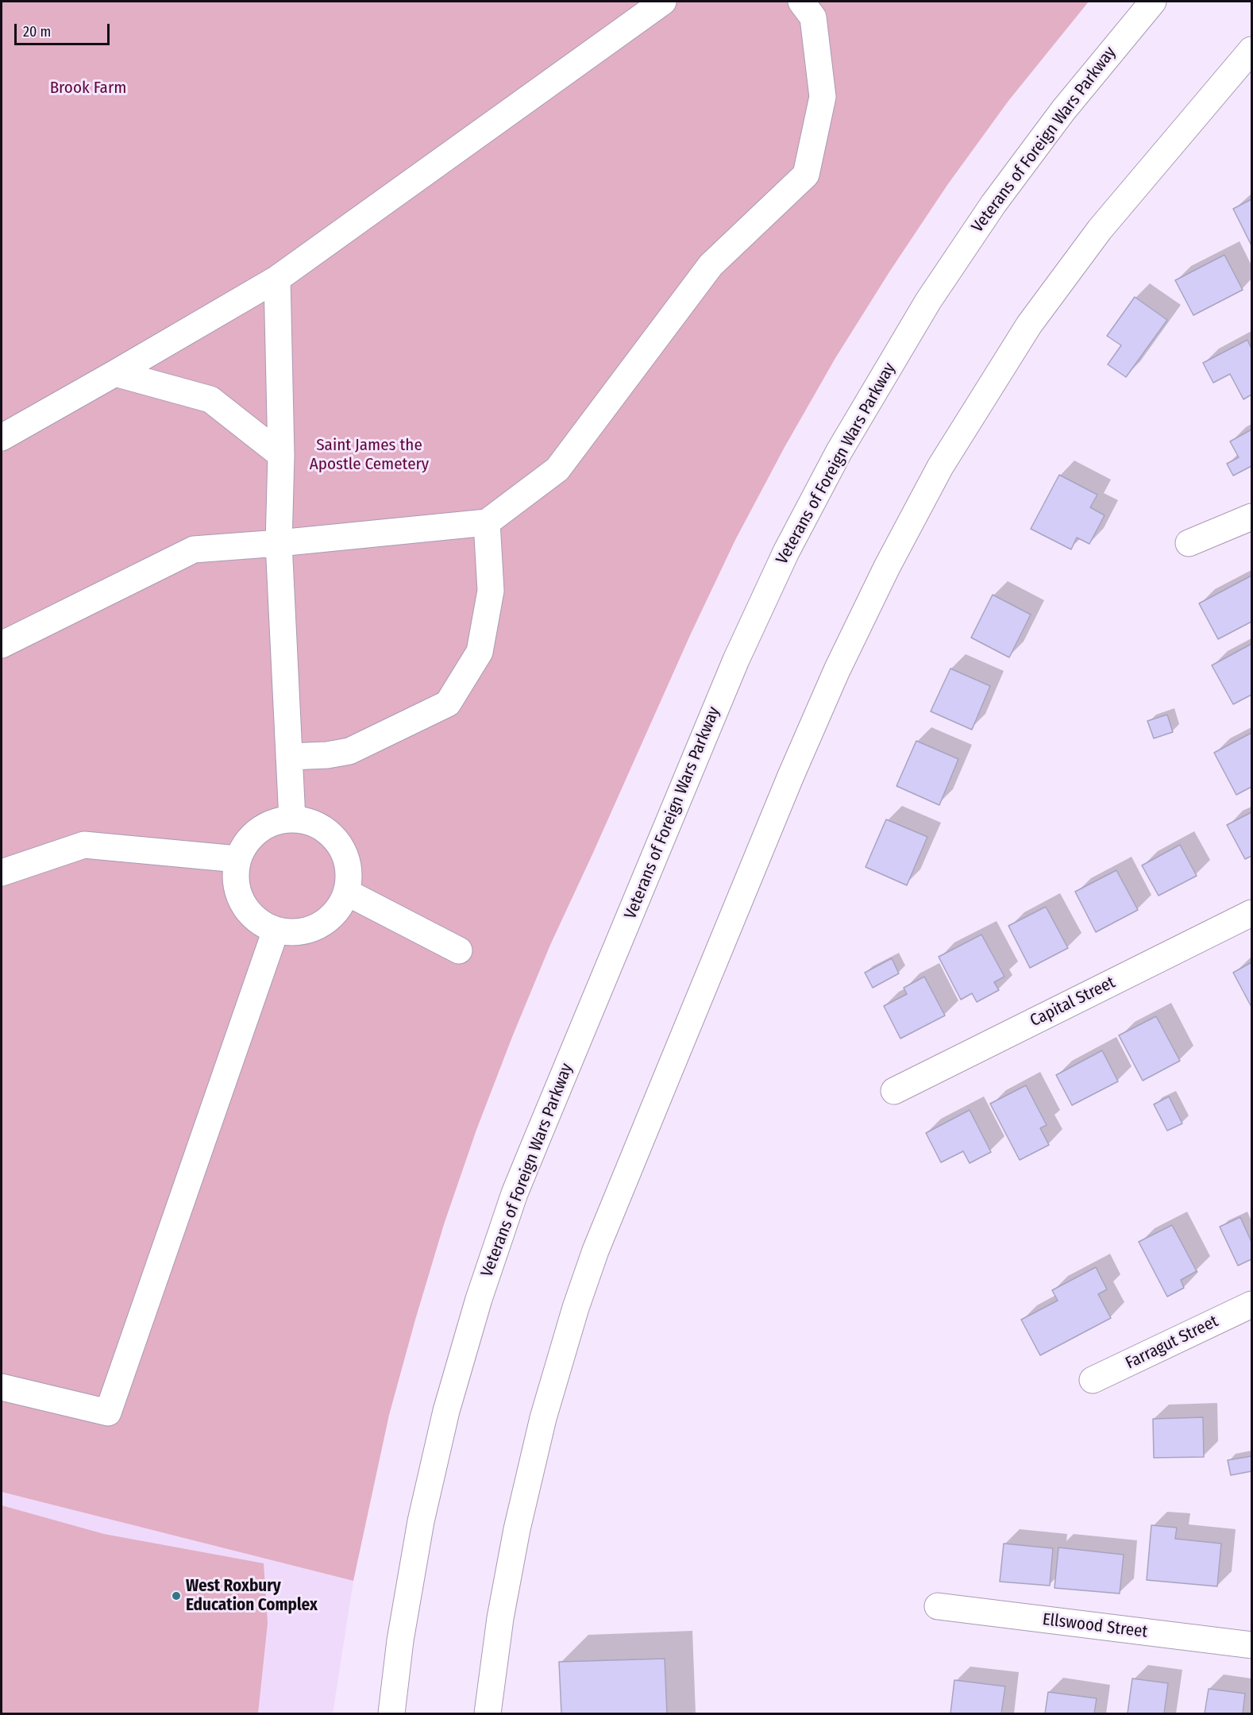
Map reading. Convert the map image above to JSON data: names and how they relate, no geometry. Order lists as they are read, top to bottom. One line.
{"streets":{"main road":["Veterans of Foreign Wars Parkway","Capital Street","Farragut Street","Ellswood Street"]},"parks":["Brook Farm","Saint James the Apostle Cemetery"],"places":["West Roxbury Education Complex"],"scale_bar":"20 m"}
